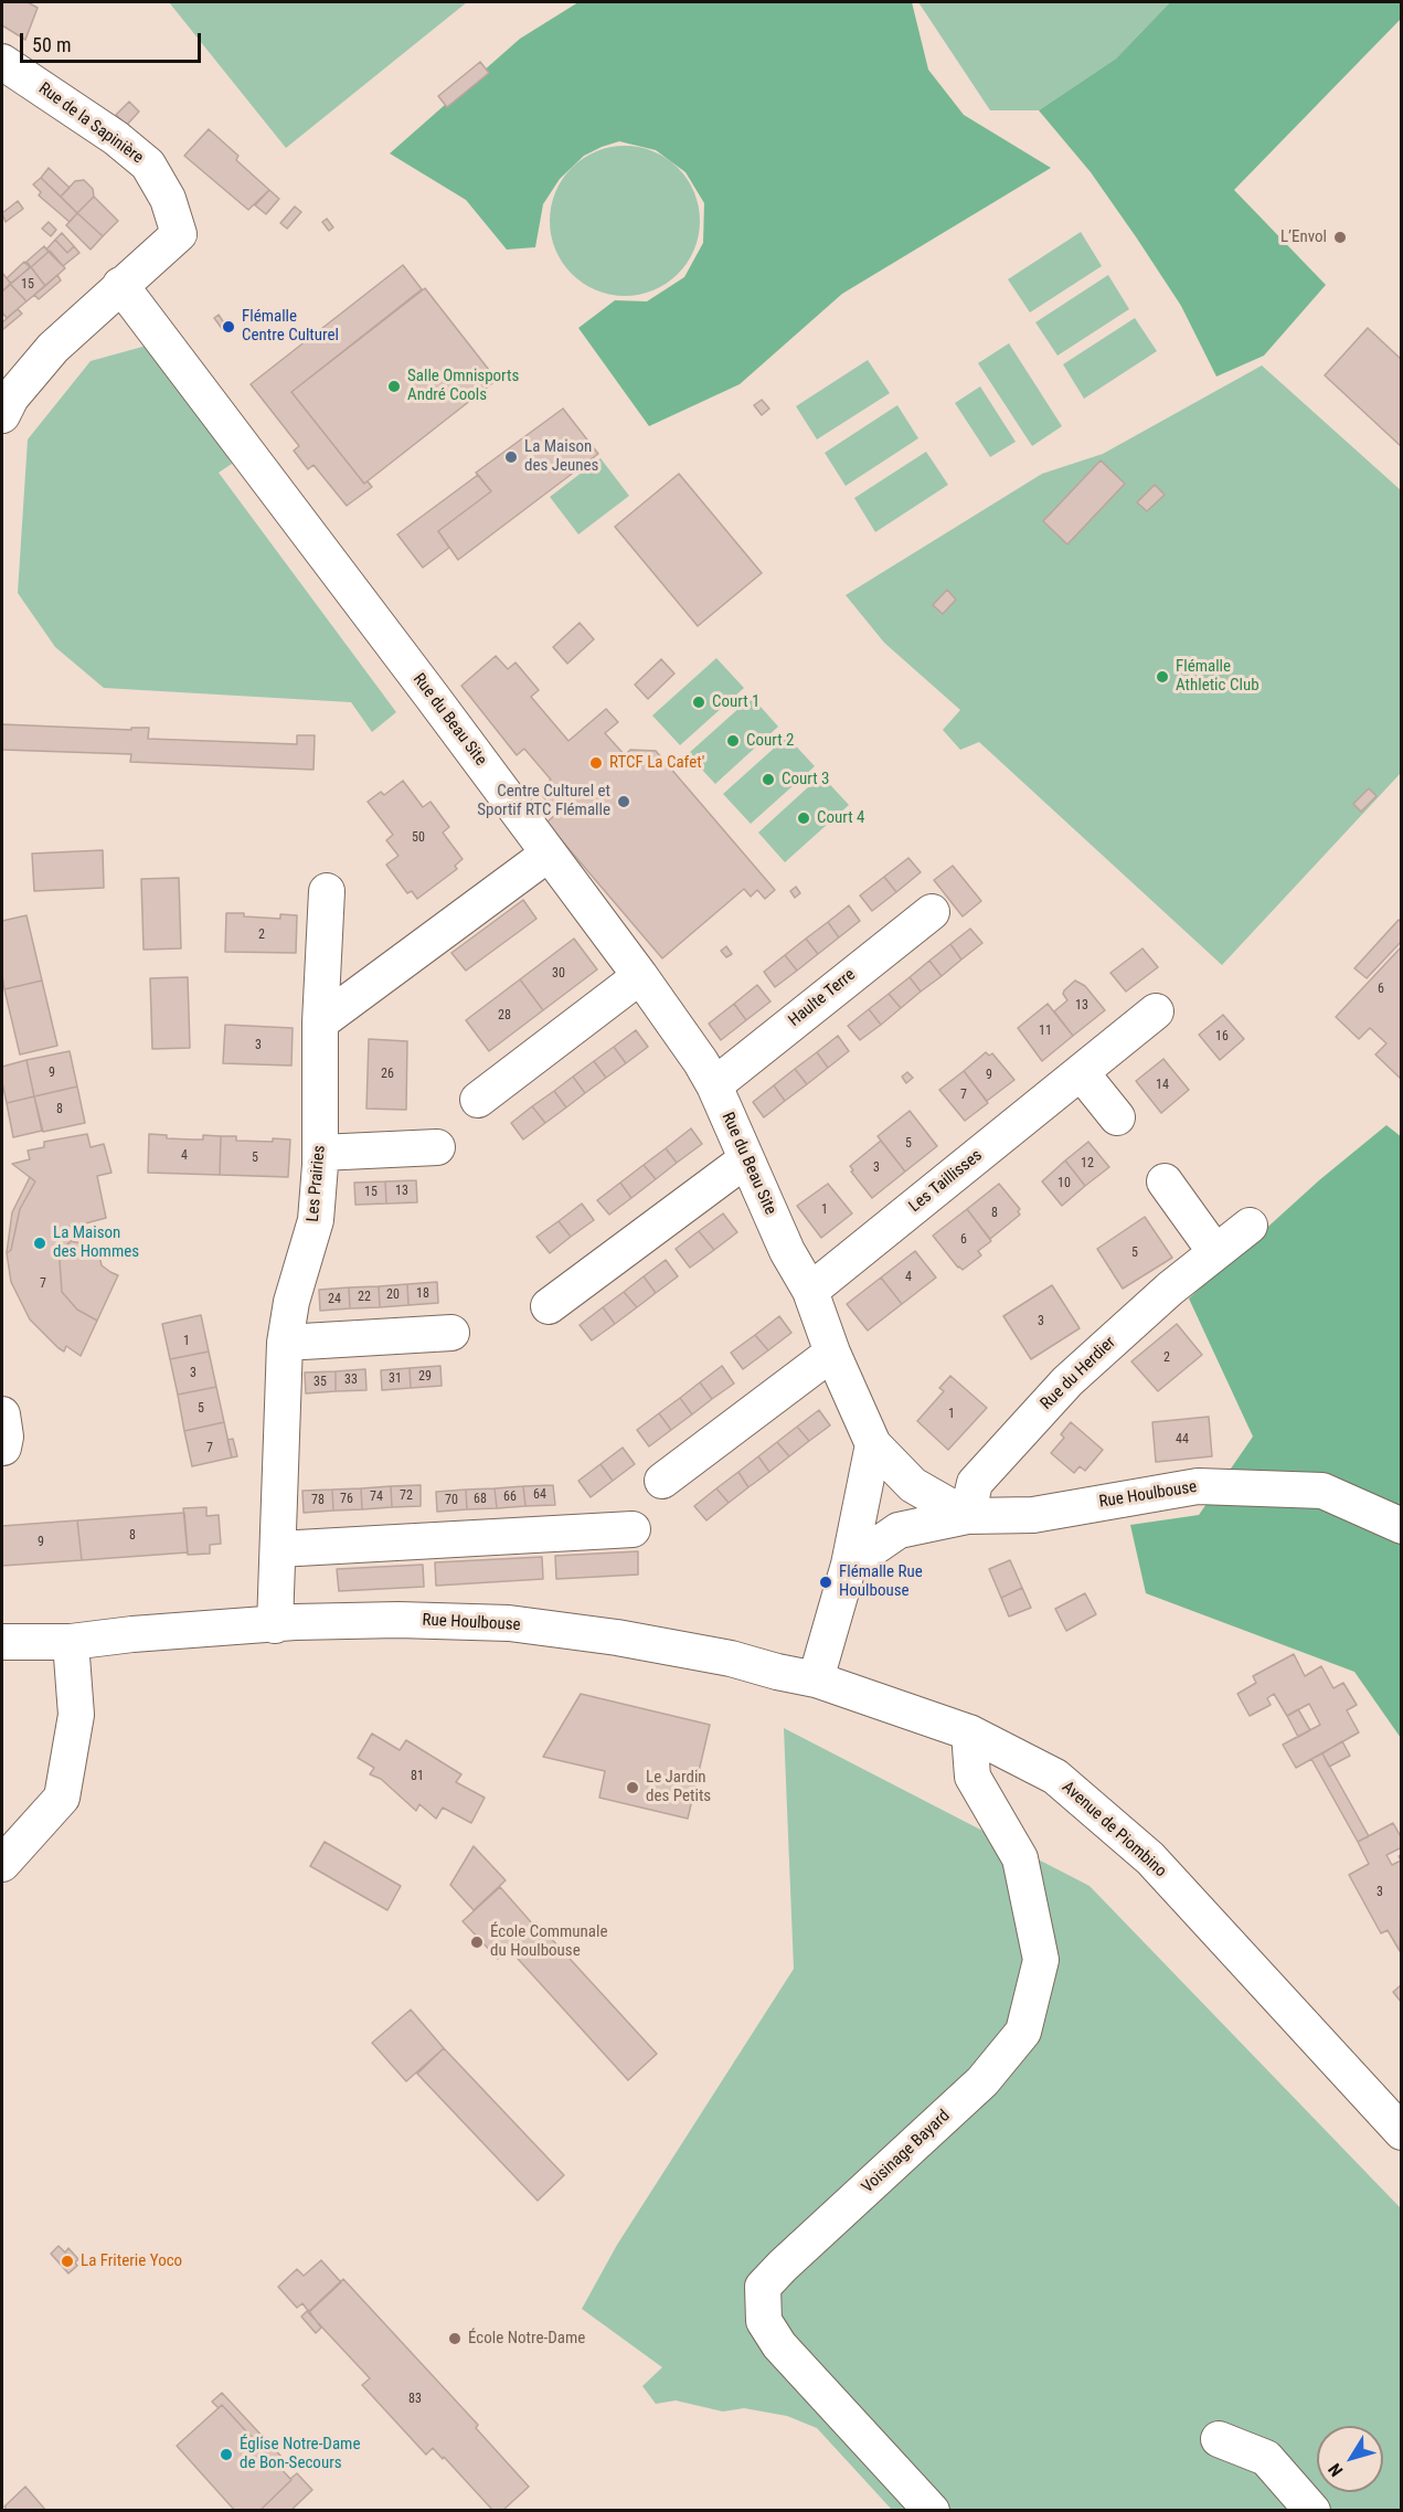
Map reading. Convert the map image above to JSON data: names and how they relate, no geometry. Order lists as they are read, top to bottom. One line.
{"streets":{"street":["Rue de la Sapinière","Rue du Beau Site","Haulte Terre","Les Taillisses","Les Prairies","Rue du Herdier","Rue Houlbouse","Avenue de Piombino","Voisinage Bayard"]},"crossings":[["Rue de la Sapinière","Rue du Beau Site"],["Rue du Beau Site","Haulte Terre"],["Rue du Beau Site","Les Taillisses"],["Les Prairies","Rue Houlbouse"],["Rue du Herdier","Rue Houlbouse"],["Rue Houlbouse","Avenue de Piombino"],["Avenue de Piombino","Voisinage Bayard"]],"places":["L’Envol","Flémalle Centre Culturel","Salle Omnisports André Cools","La Maison des Jeunes","Flémalle Athletic Club","Court 1","Court 2","RTCF La Cafet'","Court 3","Centre Culturel et Sportif RTC Flémalle","Court 4","La Maison des Hommes","Flémalle Rue Houlbouse","Le Jardin des Petits","École Communale du Houlbouse","La Friterie Yoco","École Notre-Dame","Église Notre-Dame de Bon-Secours"],"house_numbers":["15","50","2","30","6","13","28","11","16","3","9","26","9","14","7","8","5","4","5","12","3","10","13","15","1","8","6","5","4","7","18","20","22","24","3","1","2","3","29","31","33","35","5","1","44","7","64","72","74","66","76","68","78","70","8","9","81","3","83"],"scale_bar":"50 m","north":"bottom left"}
